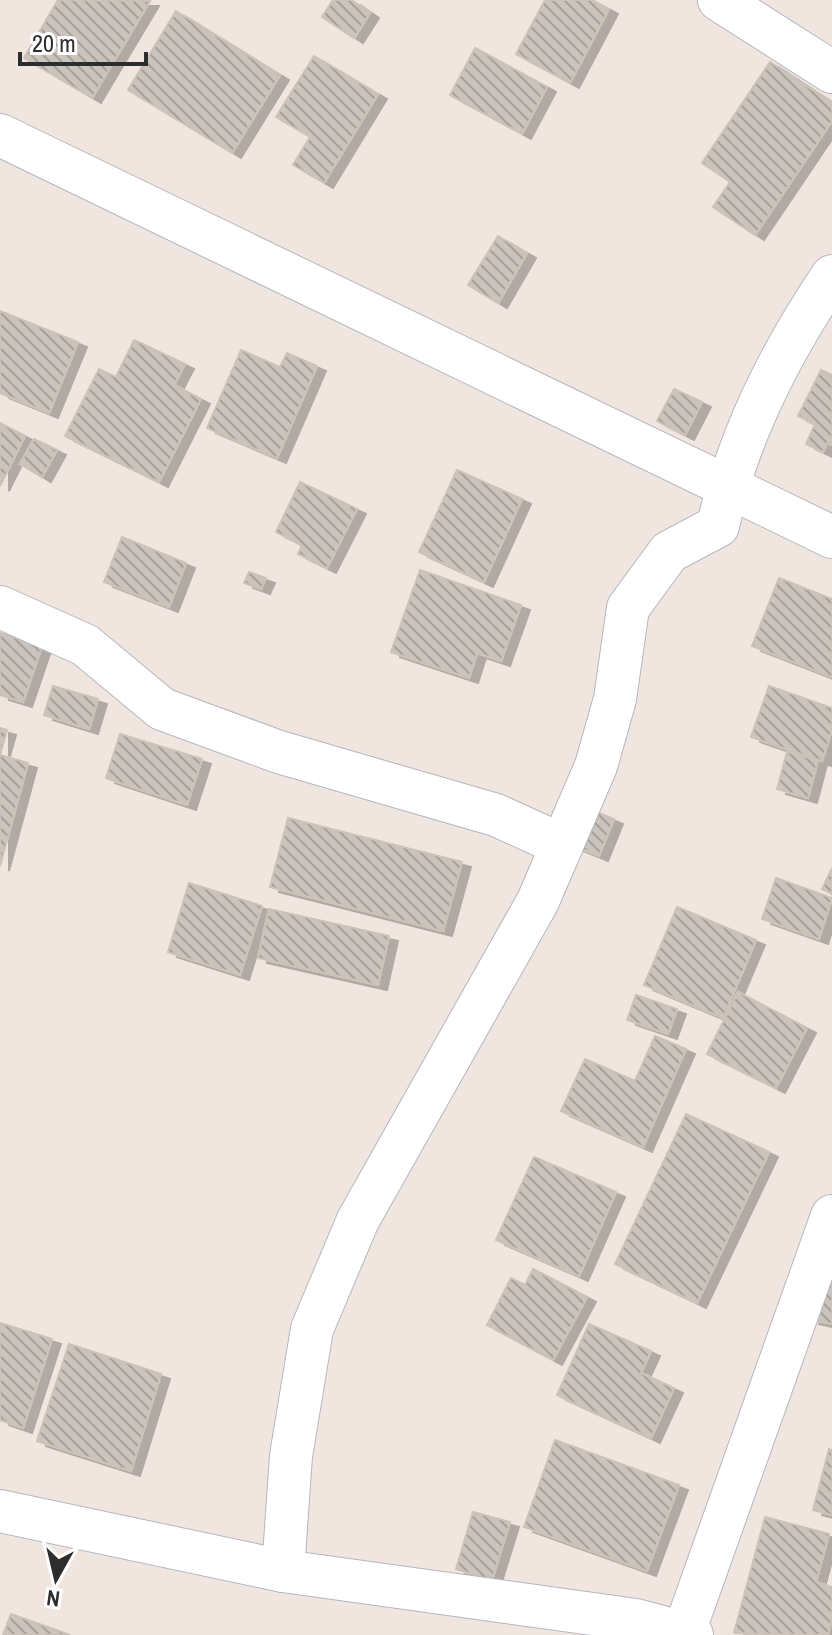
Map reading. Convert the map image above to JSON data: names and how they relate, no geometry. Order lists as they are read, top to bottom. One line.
{"scale_bar":"20 m","north":"bottom"}
